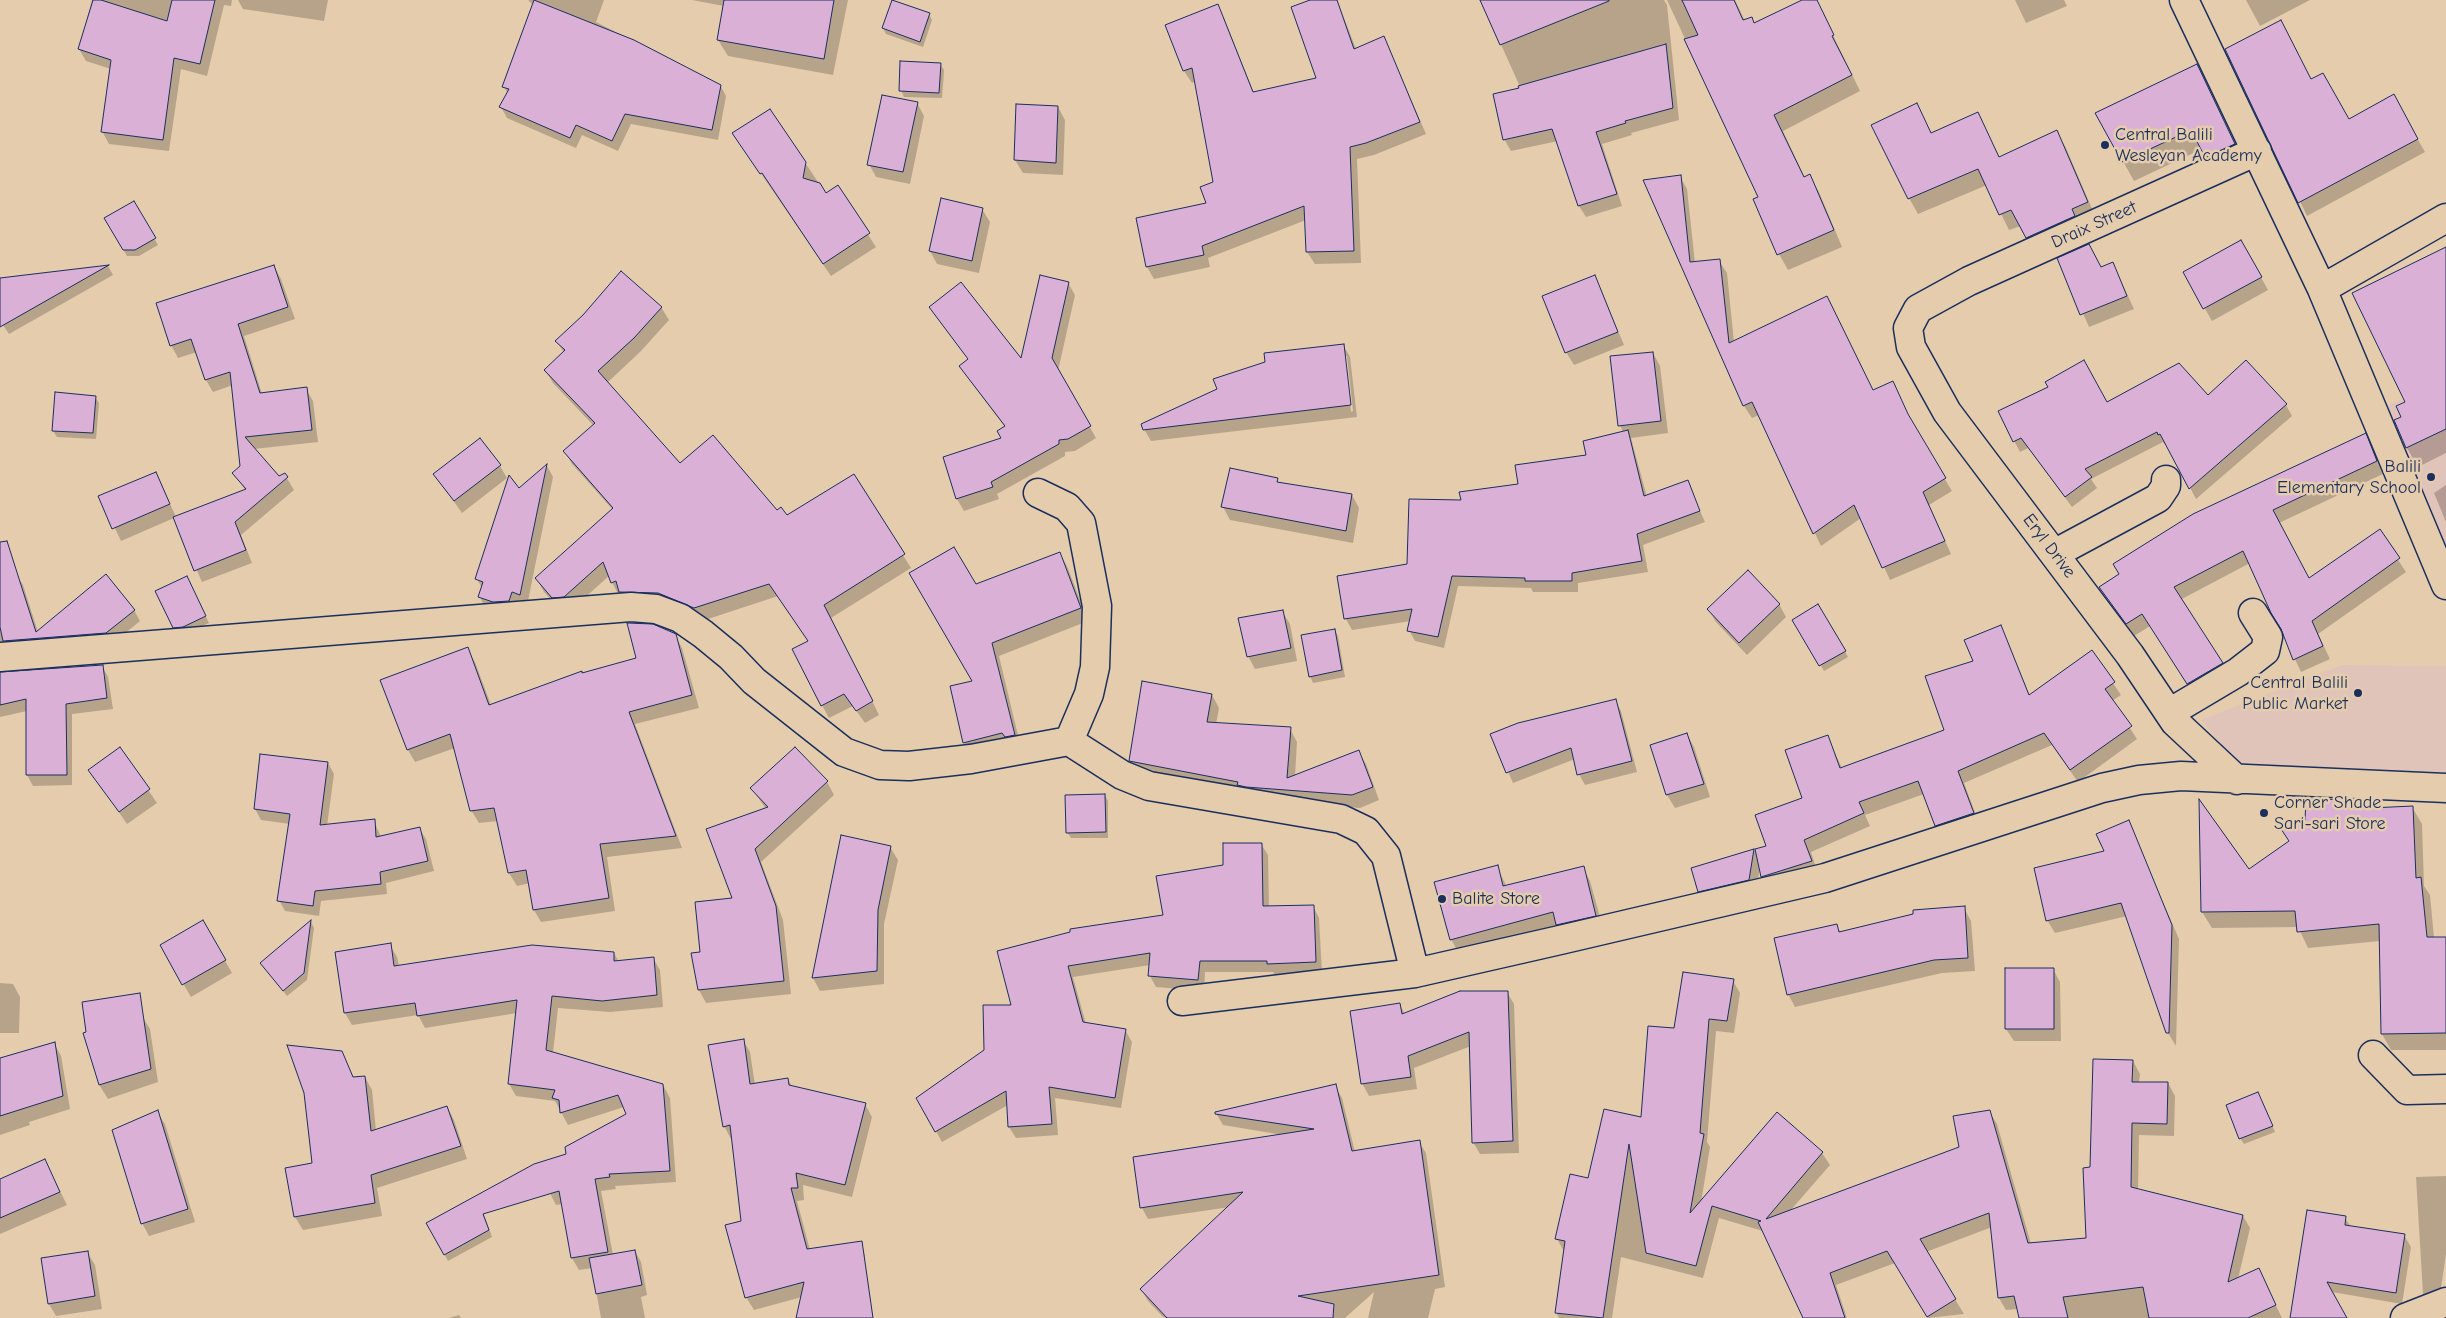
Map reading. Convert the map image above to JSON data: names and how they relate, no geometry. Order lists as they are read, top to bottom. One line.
{"streets":{"street":["Draix Street","Eryl Drive"]},"crossings":[["Draix Street","Eryl Drive"]],"places":["Central Balili Wesleyan Academy","Balili Elementary School","Central Balili Public Market","Corner Shade Sari-sari Store","Balite Store"]}
